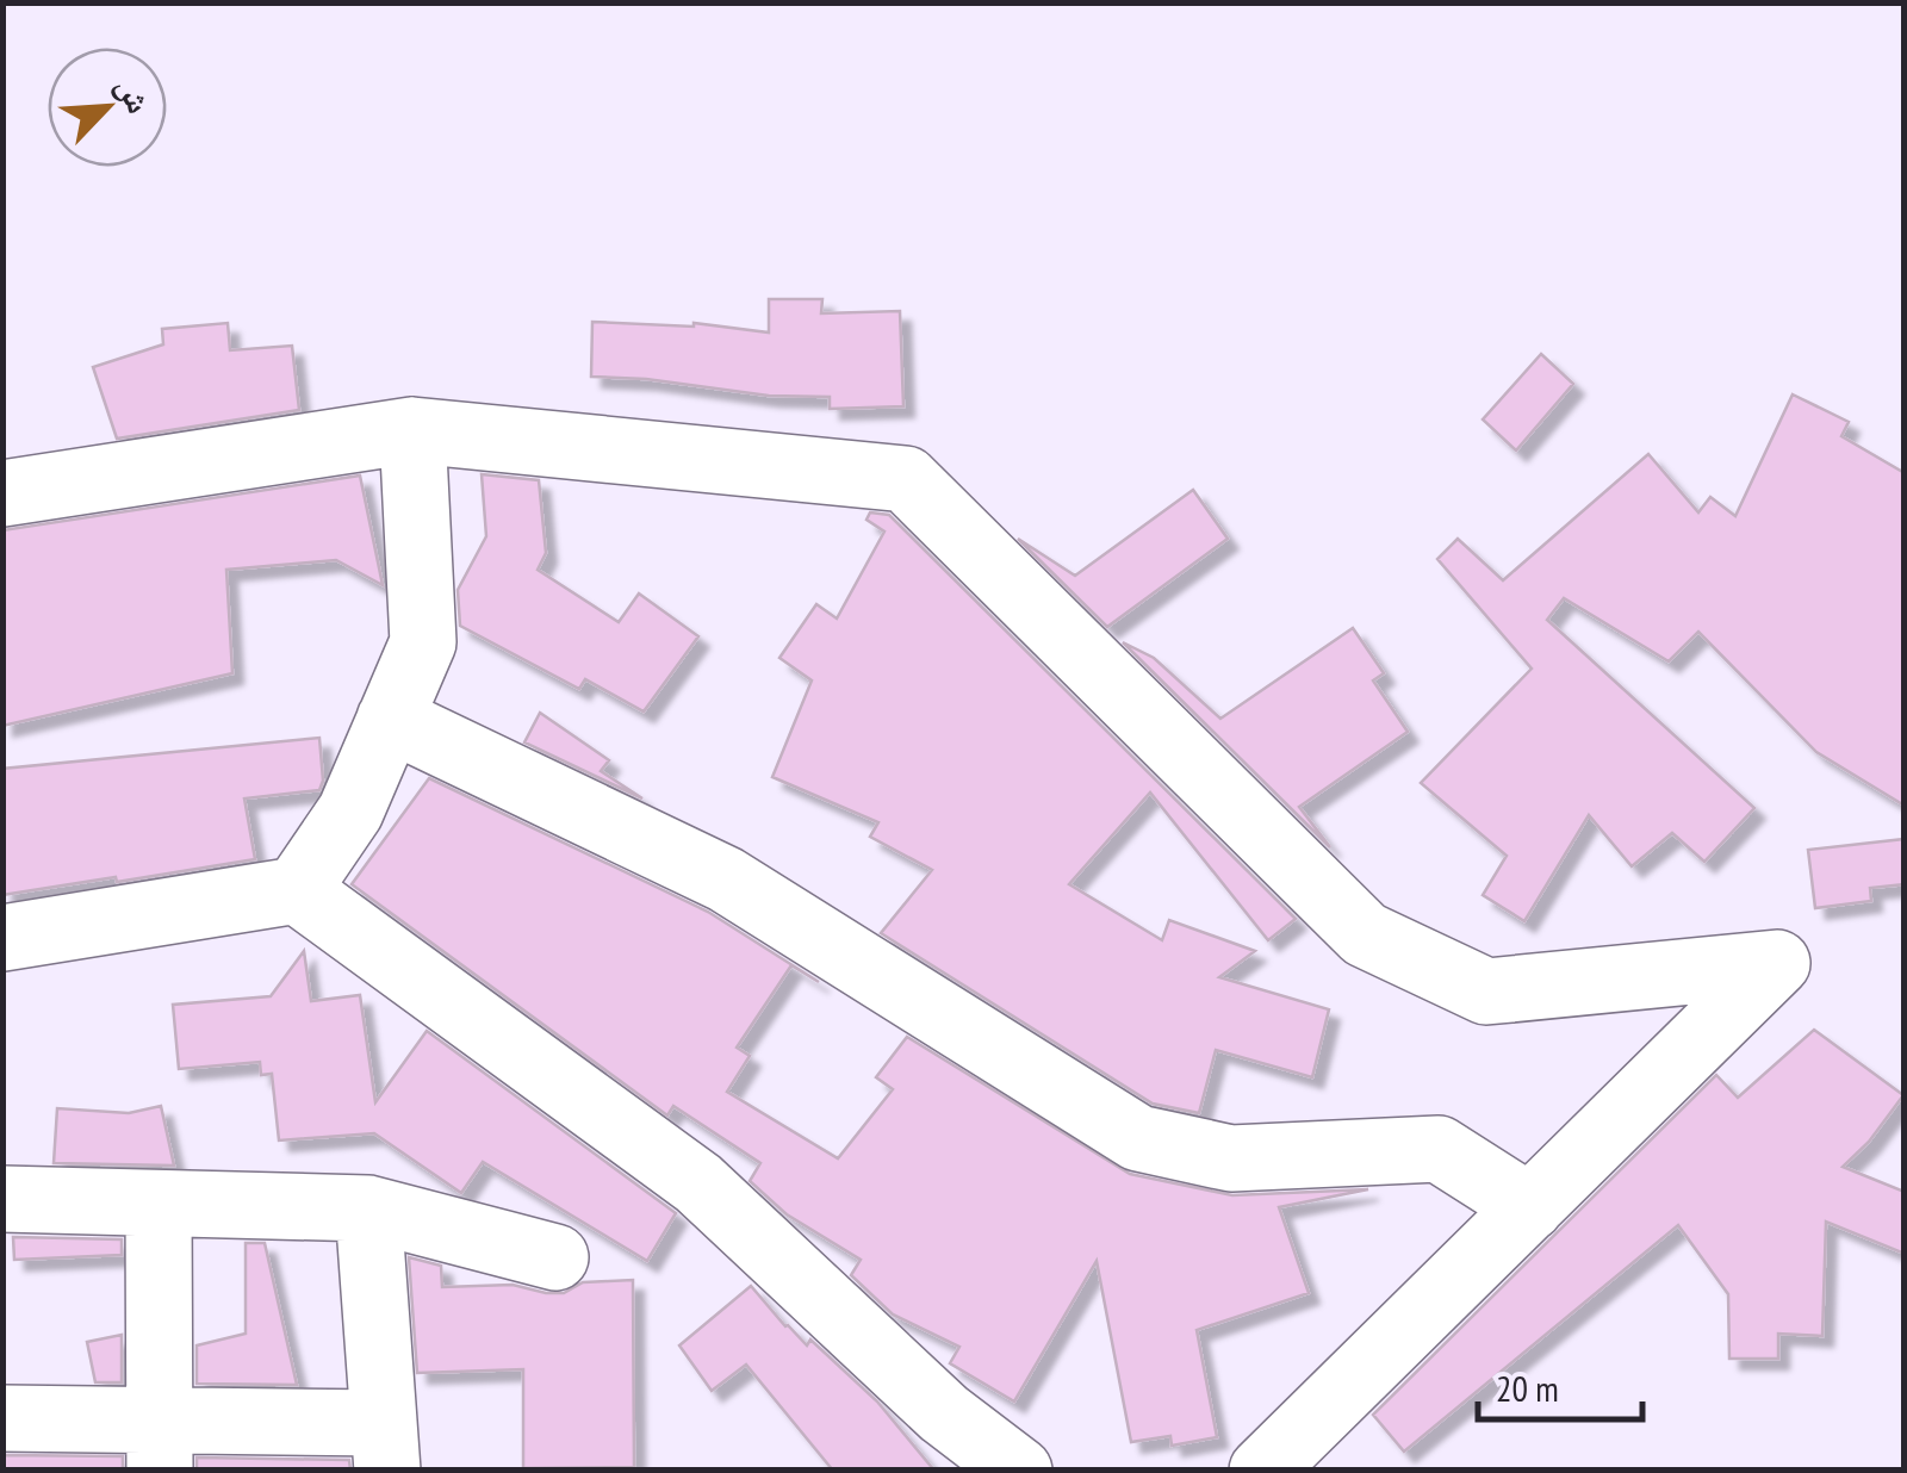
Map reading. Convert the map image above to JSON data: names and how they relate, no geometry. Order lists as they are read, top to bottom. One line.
{"scale_bar":"20 m","north":"top right"}
